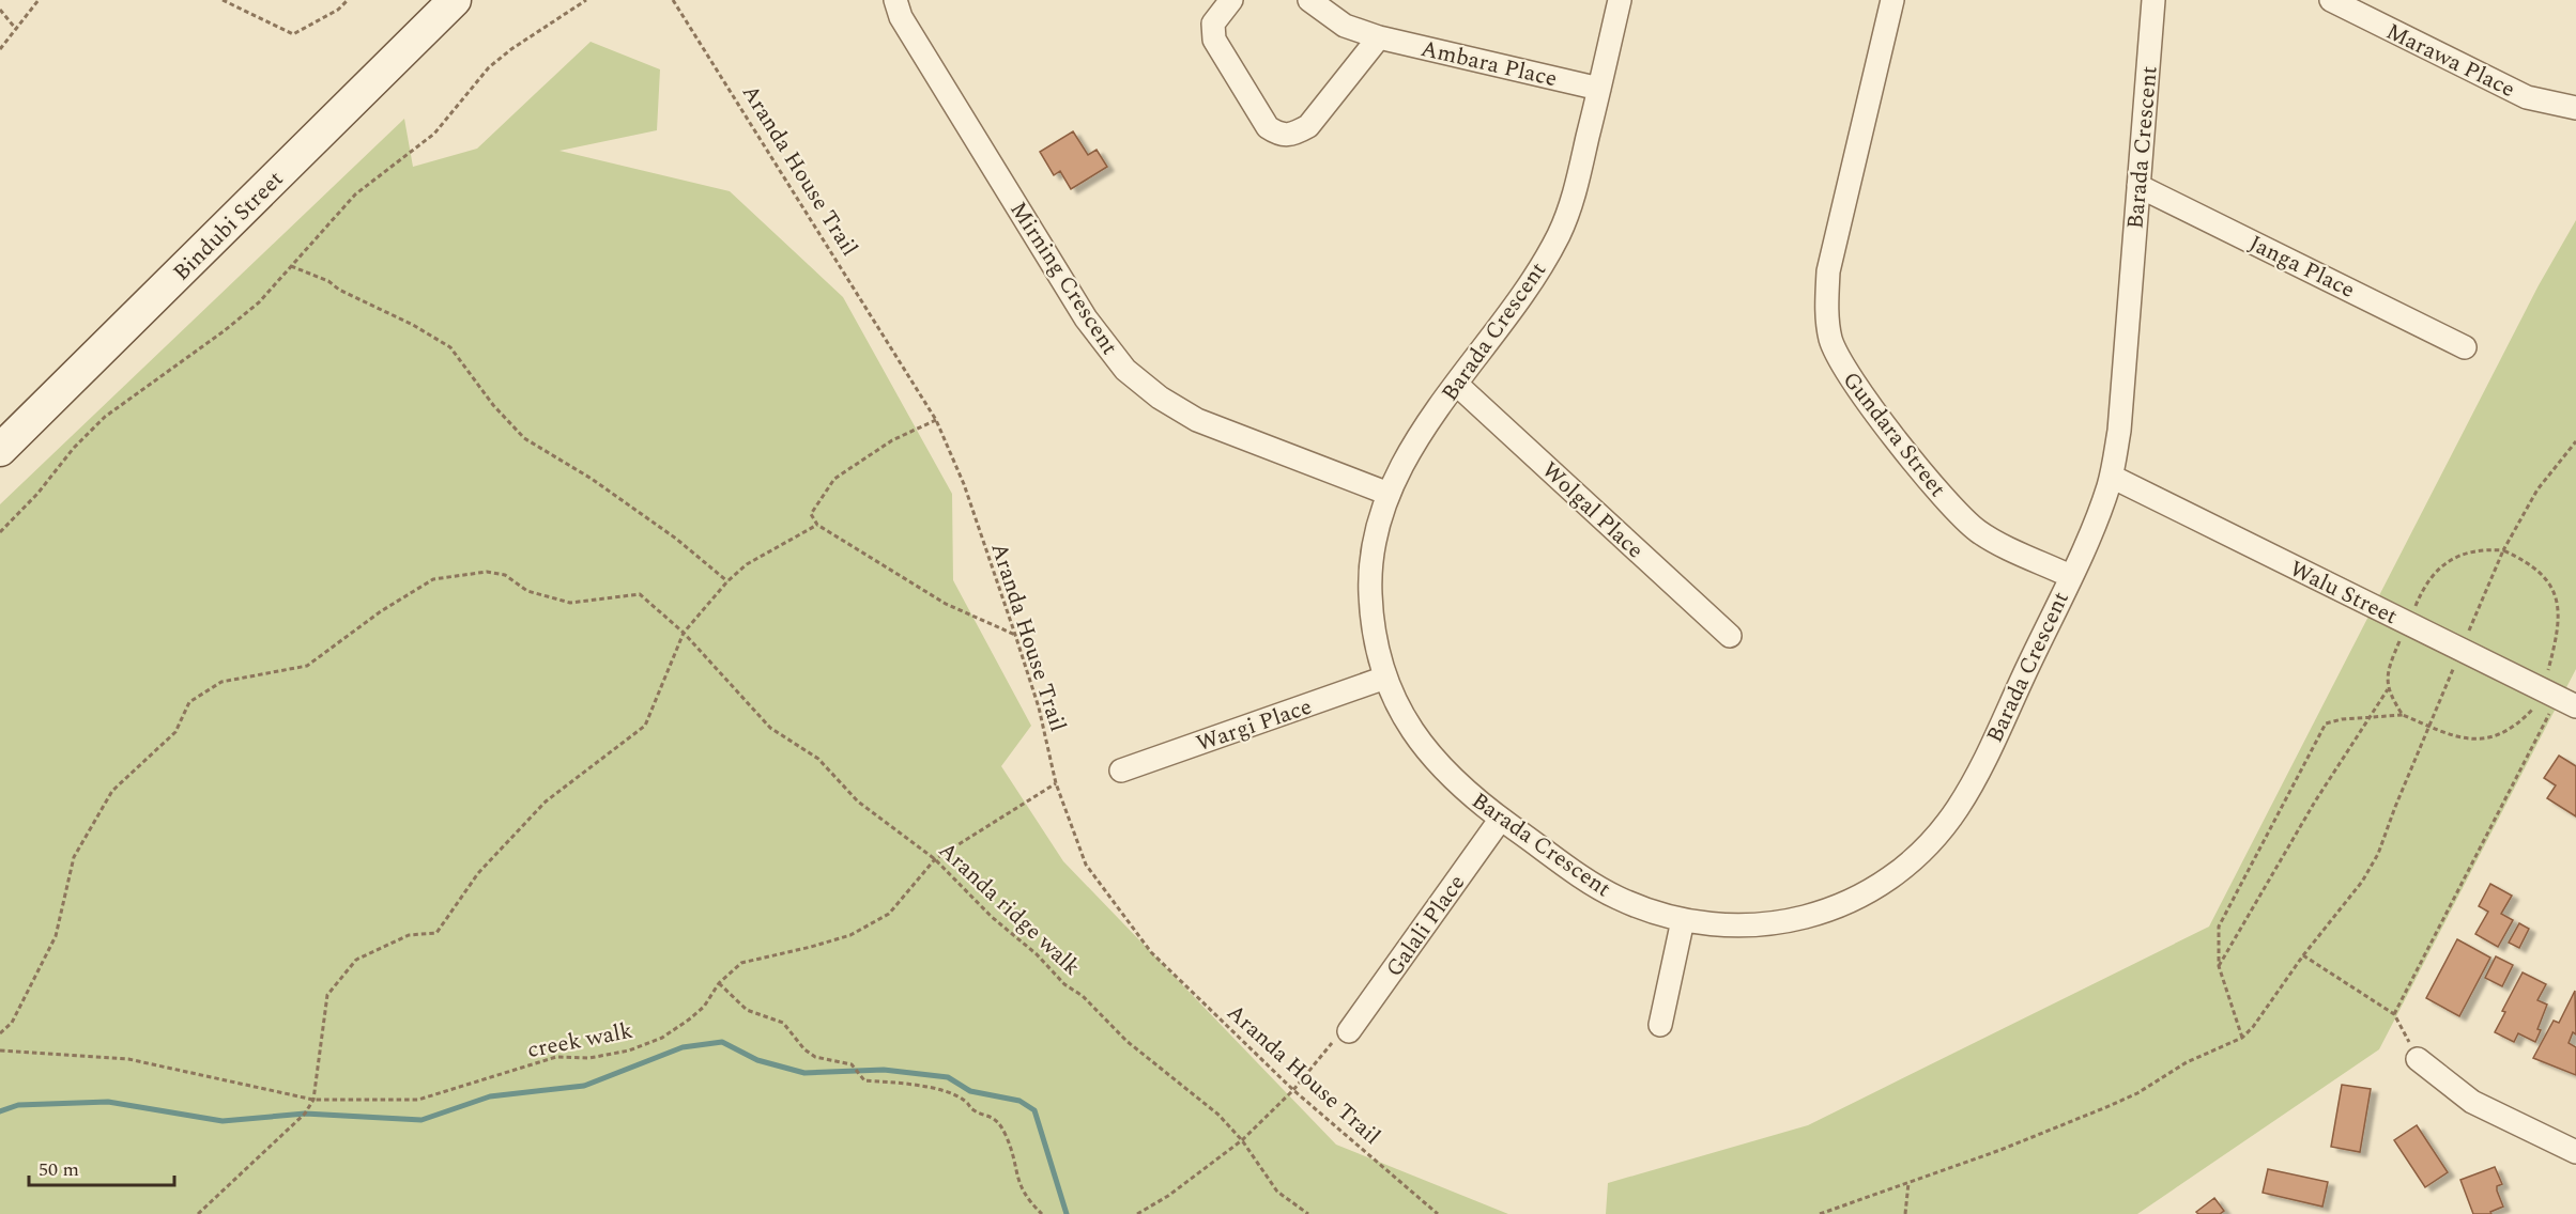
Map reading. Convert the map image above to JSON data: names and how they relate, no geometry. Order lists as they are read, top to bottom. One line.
{"streets":{"main road":["Bindubi Street"],"street":["Marawa Place","Ambara Place","Barada Crescent","Janga Place","Mirning Crescent","Gundara Street","Wolgal Place","Walu Street","Wargi Place","Galali Place"],"path":["Aranda House Trail","Aranda ridge walk","creek walk"]},"crossings":[["Ambara Place","Barada Crescent"],["Barada Crescent","Janga Place"],["Barada Crescent","Mirning Crescent"],["Barada Crescent","Gundara Street"],["Barada Crescent","Wolgal Place"],["Barada Crescent","Walu Street"],["Barada Crescent","Wargi Place"],["Barada Crescent","Galali Place"],["Aranda House Trail","creek walk"],["Aranda ridge walk","creek walk"]],"scale_bar":"50 m"}
